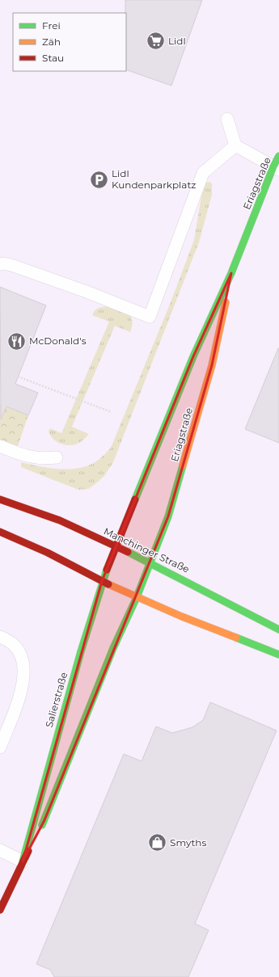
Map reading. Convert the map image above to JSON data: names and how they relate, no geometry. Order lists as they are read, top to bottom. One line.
{"streets":{"main road":["Eriagstraße","Manchinger Straße","Salierstraße"]},"crossings":[["Eriagstraße","Manchinger Straße"],["Eriagstraße","Salierstraße"],["Manchinger Straße","Salierstraße"]],"places":{"supermarket":["Lidl"],"parking":["Lidl Kundenparkplatz"],"restaurant":["McDonald's"],"shop":["Smyths"]},"legend":["Frei","Zäh","Stau"]}
